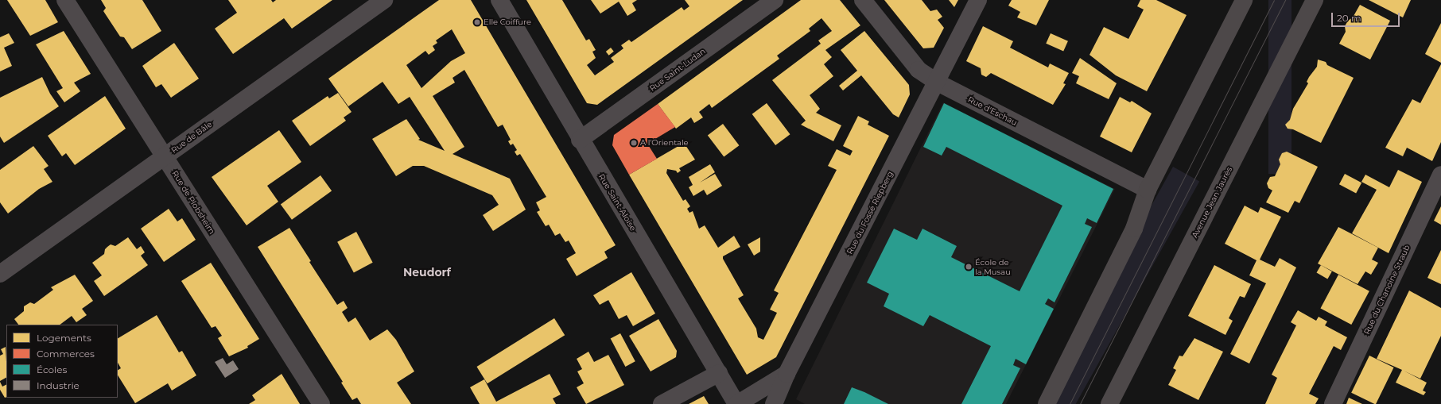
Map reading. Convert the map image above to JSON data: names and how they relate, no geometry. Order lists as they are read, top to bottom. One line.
{"streets":{"main road":["Avenue Jean Jaurès"],"street":["Rue Saint-Ludan","Rue d'Eschau","Rue de Bâle","Rue de Plobsheim","Rue Saint-Aloïse","Rue du Fossé Riepberg","Rue du Chanoine Straub"]},"crossings":[["Rue Saint-Ludan","Rue Saint-Aloïse"],["Rue d'Eschau","Rue du Fossé Riepberg"],["Rue de Bâle","Rue de Plobsheim"]],"districts":["Neudorf"],"places":["Elle Coiffure","A l'Orientale","École de la Musau"],"legend":["Logements","Commerces","Écoles","Industrie"],"scale_bar":"20 m"}
